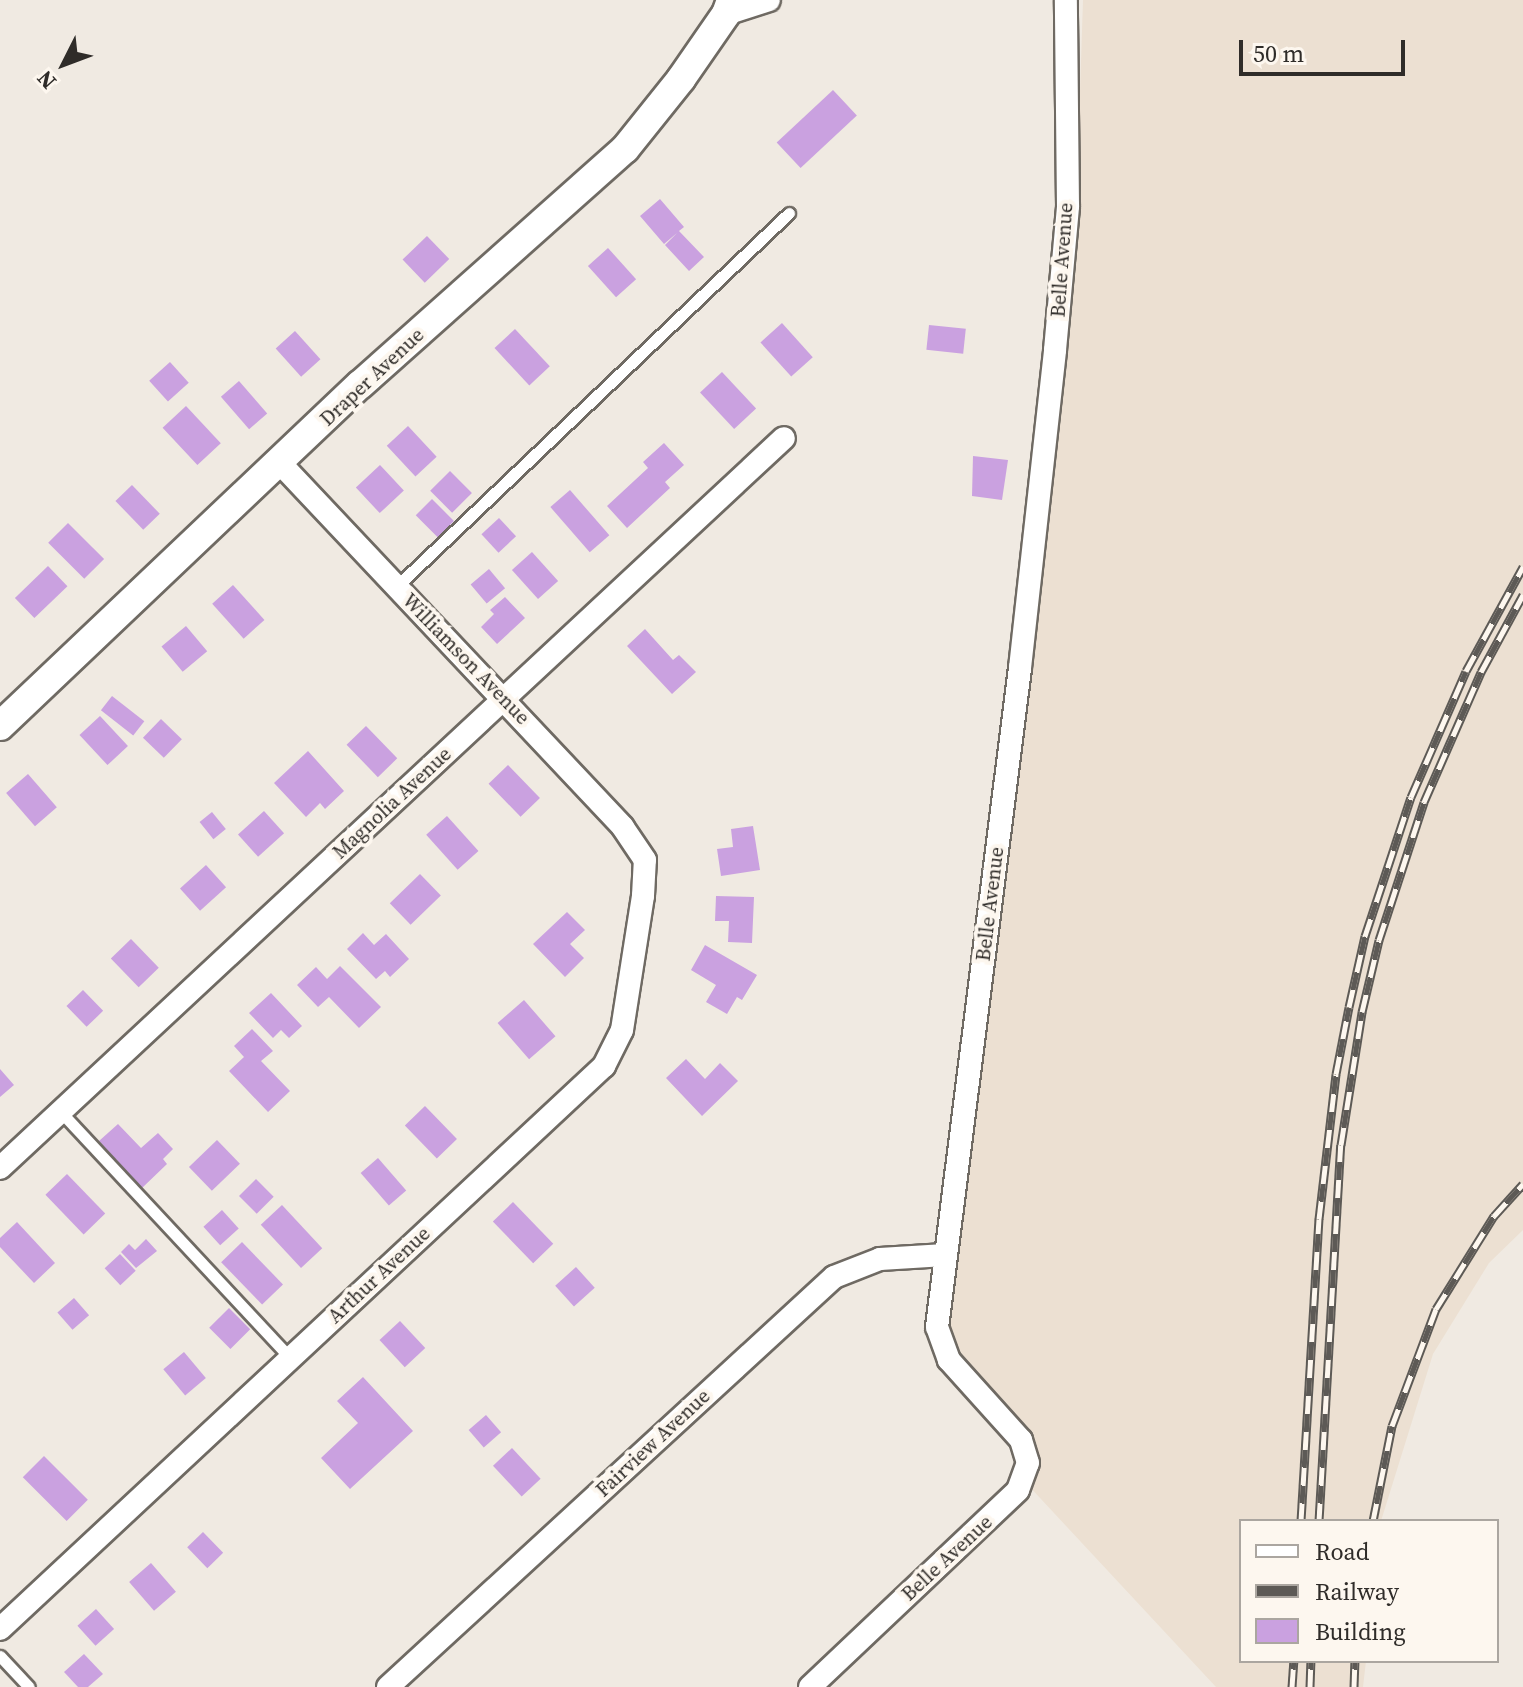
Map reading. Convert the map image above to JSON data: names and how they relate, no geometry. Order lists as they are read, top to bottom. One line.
{"streets":{"street":["Belle Avenue","Draper Avenue","Williamson Avenue","Magnolia Avenue","Arthur Avenue","Fairview Avenue"]},"crossings":[["Belle Avenue","Fairview Avenue"],["Draper Avenue","Williamson Avenue"],["Williamson Avenue","Magnolia Avenue"],["Williamson Avenue","Arthur Avenue"]],"legend":["Road","Railway","Building"],"scale_bar":"50 m","north":"bottom left"}
